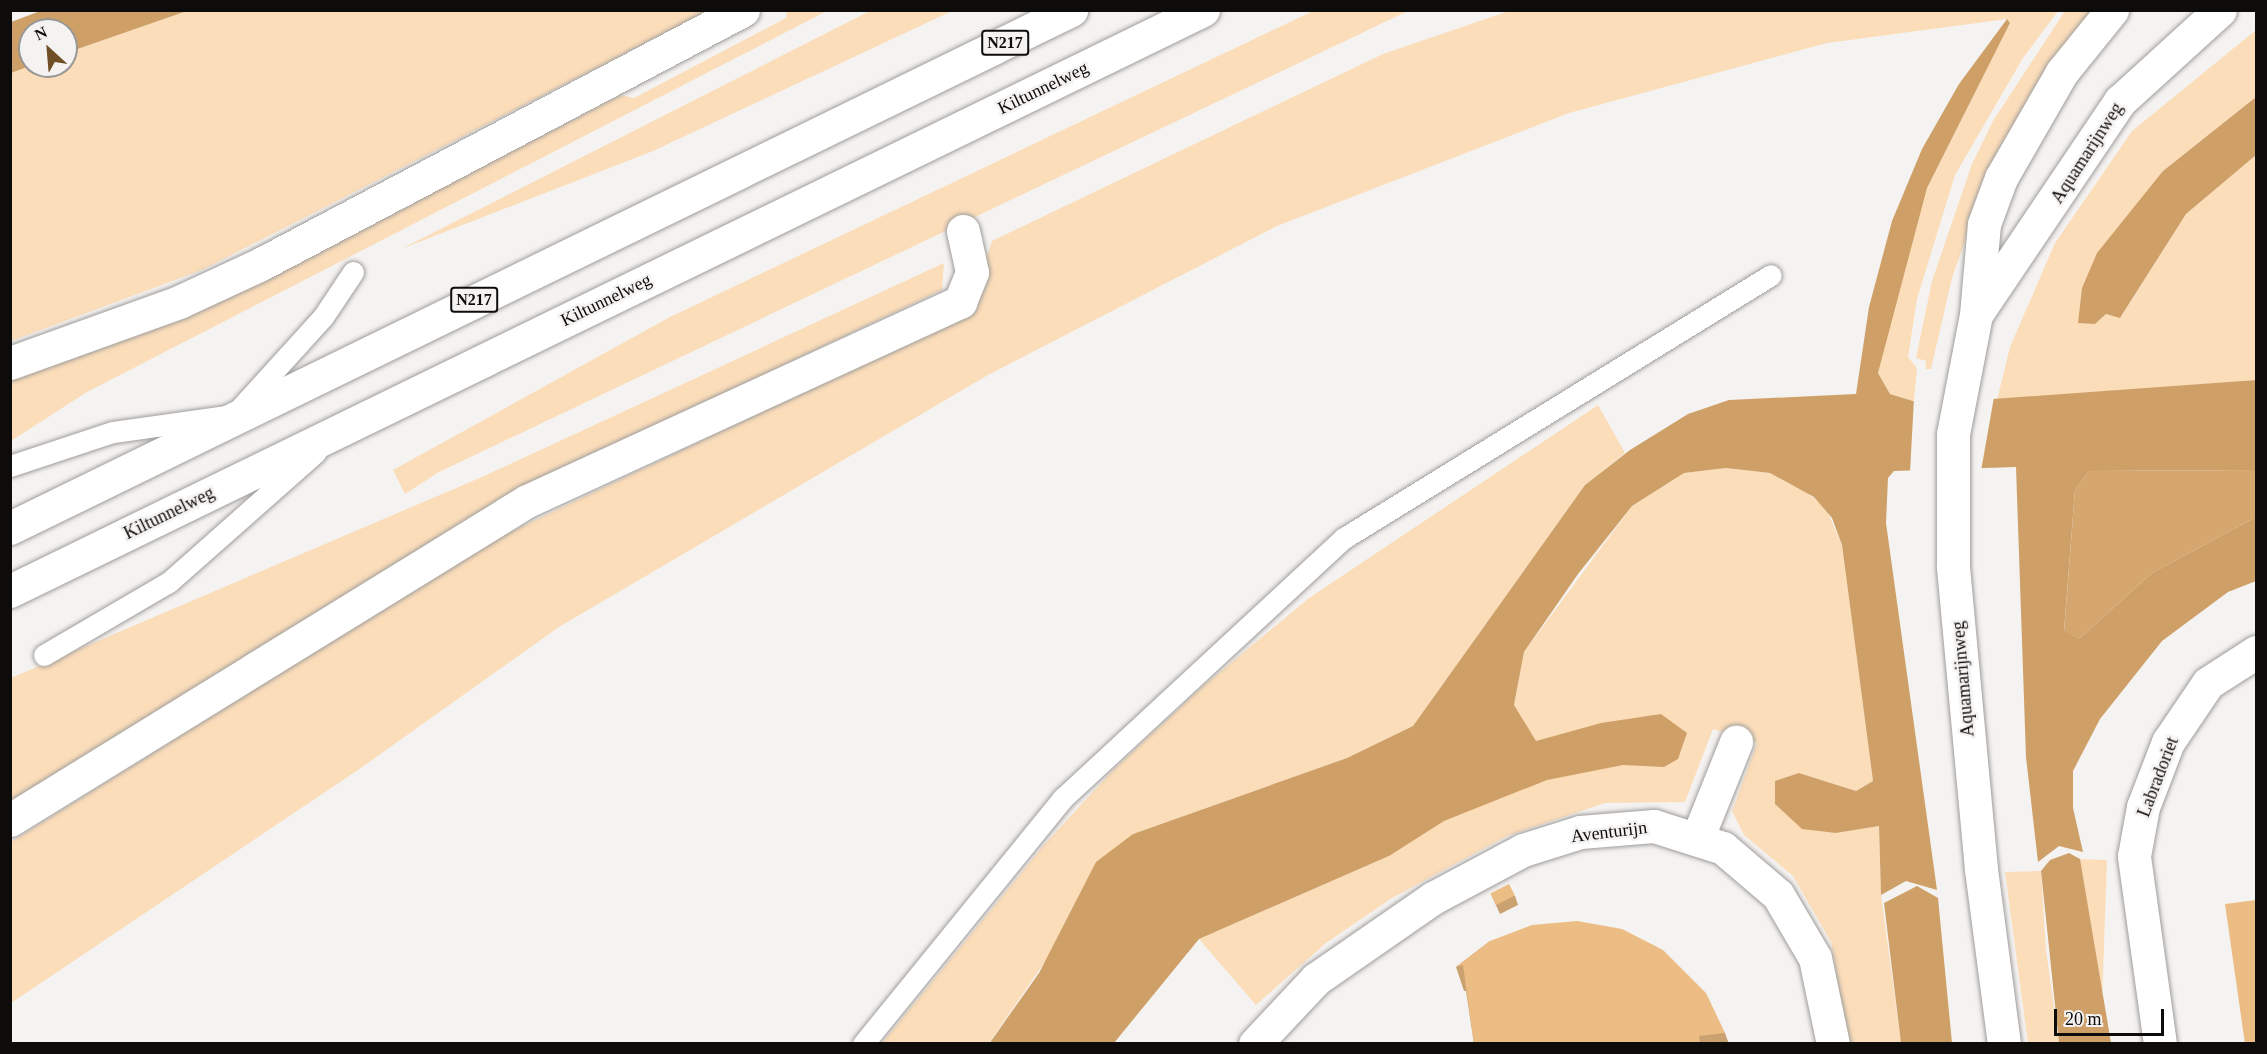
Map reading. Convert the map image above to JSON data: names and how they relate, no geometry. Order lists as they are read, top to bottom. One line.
{"streets":{"street":["N217","Kiltunnelweg","Aquamarijnweg","Labradoriet","Aventurijn"]},"scale_bar":"20 m","north":"top left"}
